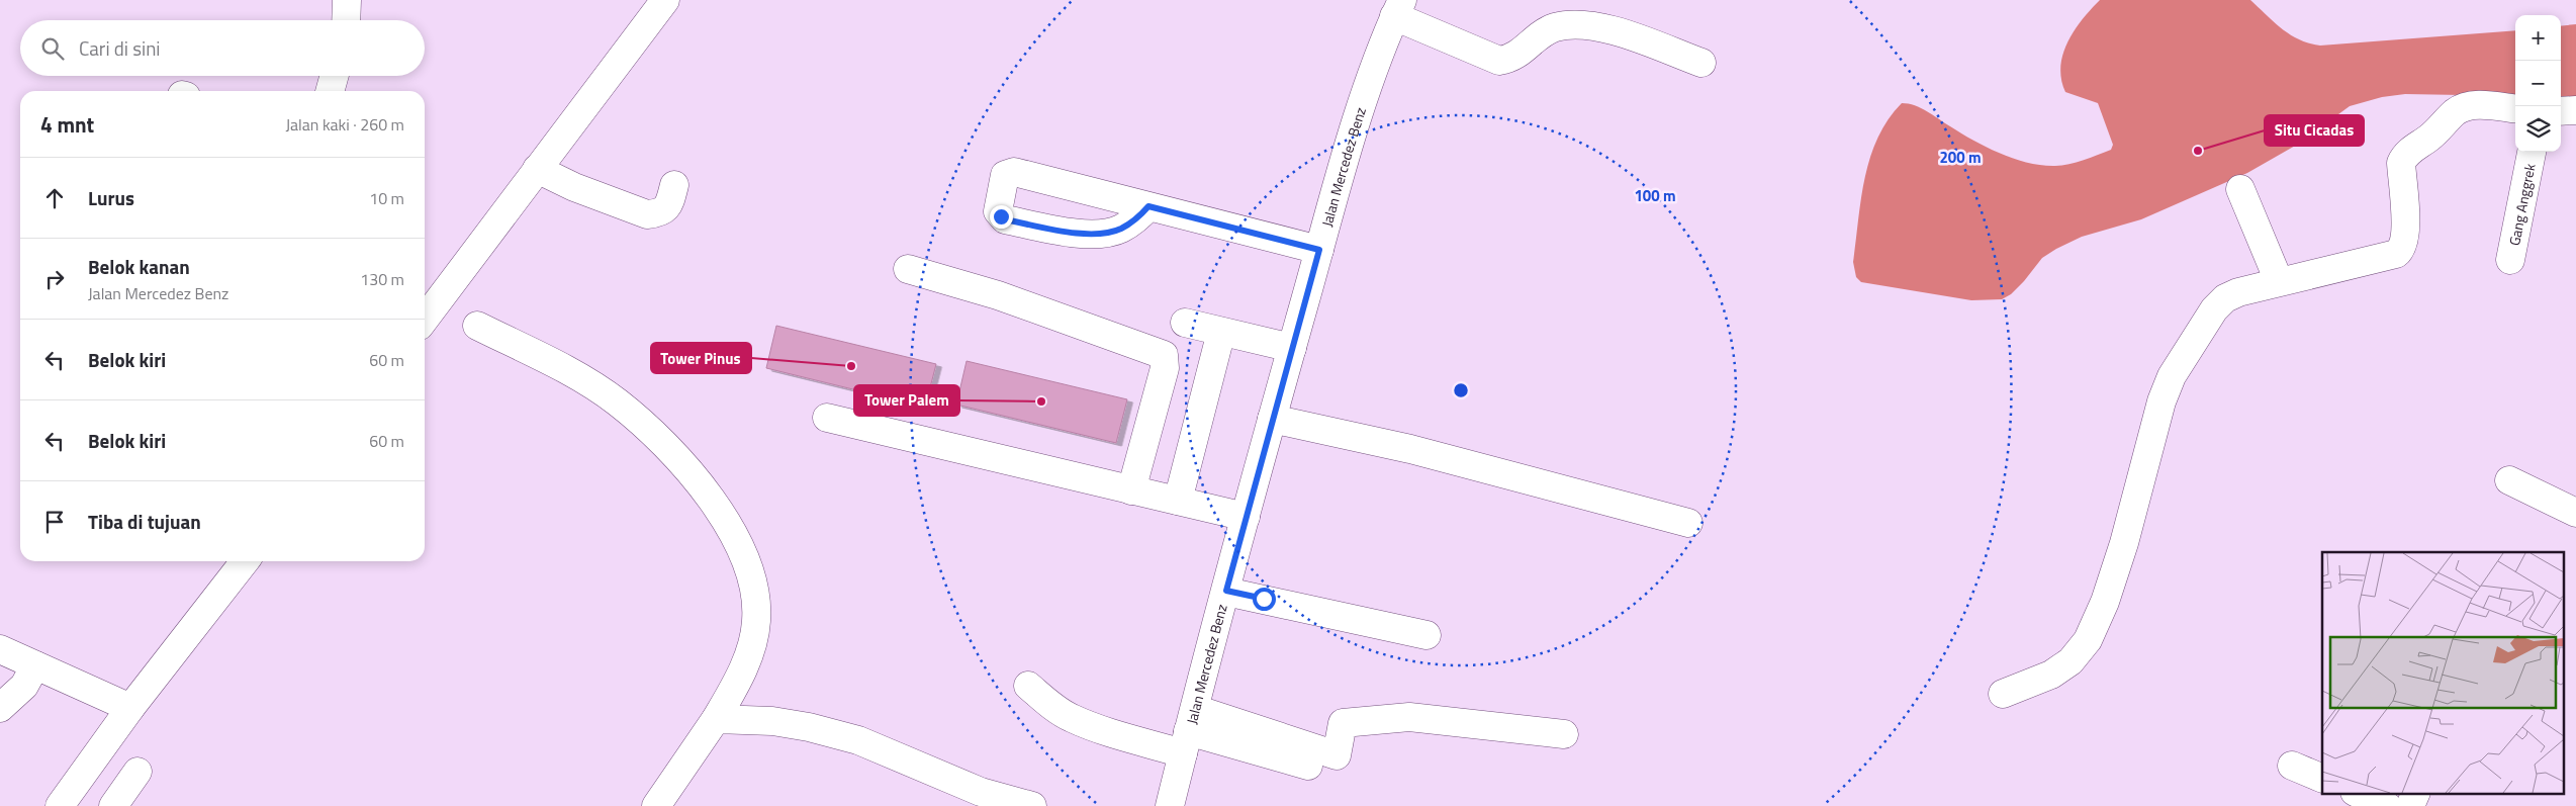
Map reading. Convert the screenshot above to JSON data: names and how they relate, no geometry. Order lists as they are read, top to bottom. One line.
{"streets":{"street":["Jalan Mercedez Benz","Gang Anggrek"]},"places":["Situ Cicadas","Tower Pinus","Tower Palem"],"page":{"map_buttons":["+","−"],"search":"Cari di sini","heading":["4 mnt","Jalan kaki · 260 m"],"list":[["Lurus","10 m"],["Belok kanan","Jalan Mercedez Benz","130 m"],["Belok kiri","60 m"],["Belok kiri","60 m"],"Tiba di tujuan"]},"rings":["200 m","100 m"]}
